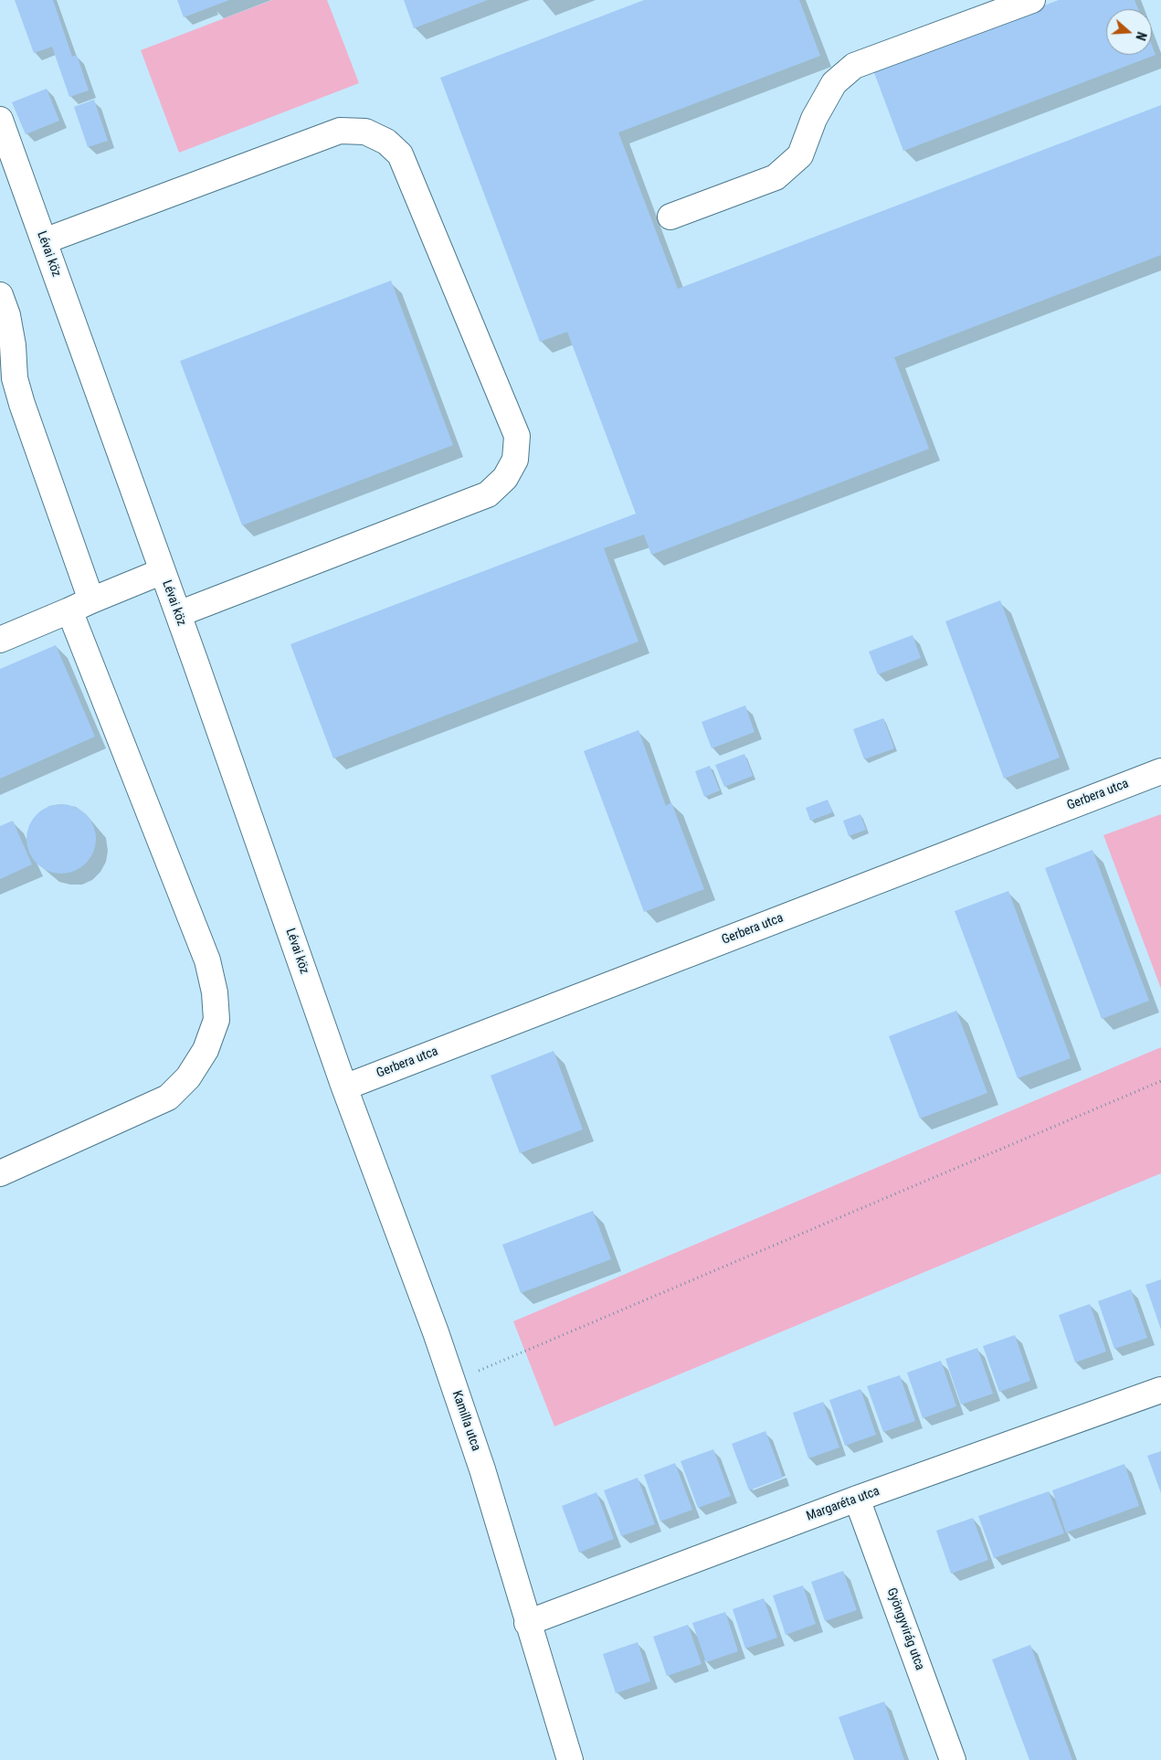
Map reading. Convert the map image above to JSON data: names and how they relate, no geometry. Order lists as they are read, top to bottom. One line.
{"streets":{"street":["Lévai köz","Gerbera utca","Kamilla utca","Margaréta utca","Gyöngyvirág utca"]},"crossings":[["Lévai köz","Gerbera utca"],["Lévai köz","Kamilla utca"],["Gerbera utca","Kamilla utca"],["Kamilla utca","Margaréta utca"],["Margaréta utca","Gyöngyvirág utca"]],"north":"right"}
